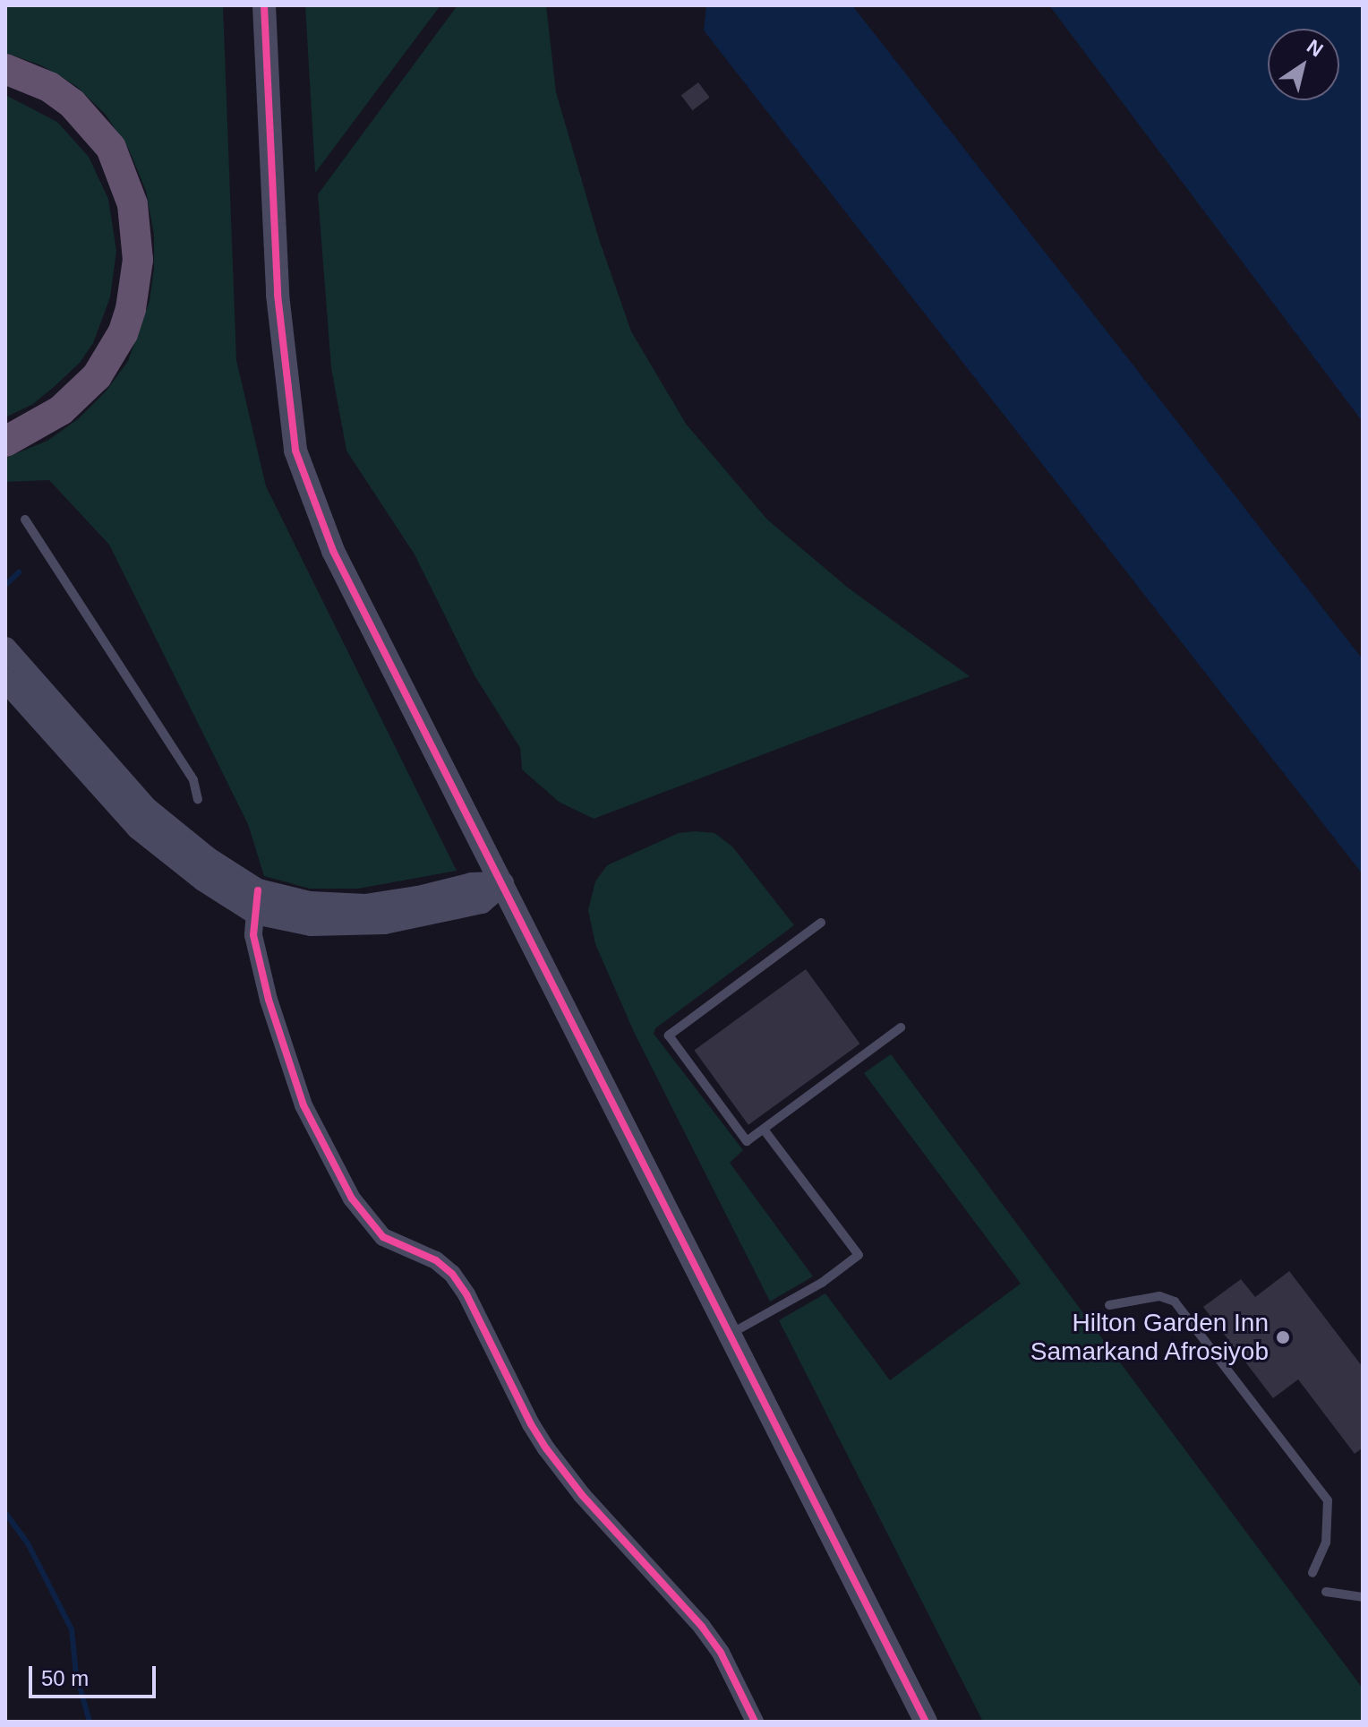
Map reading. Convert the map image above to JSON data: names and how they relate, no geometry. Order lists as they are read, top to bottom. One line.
{"places":["Hilton Garden Inn Samarkand Afrosiyob"],"scale_bar":"50 m","north":"top right"}
